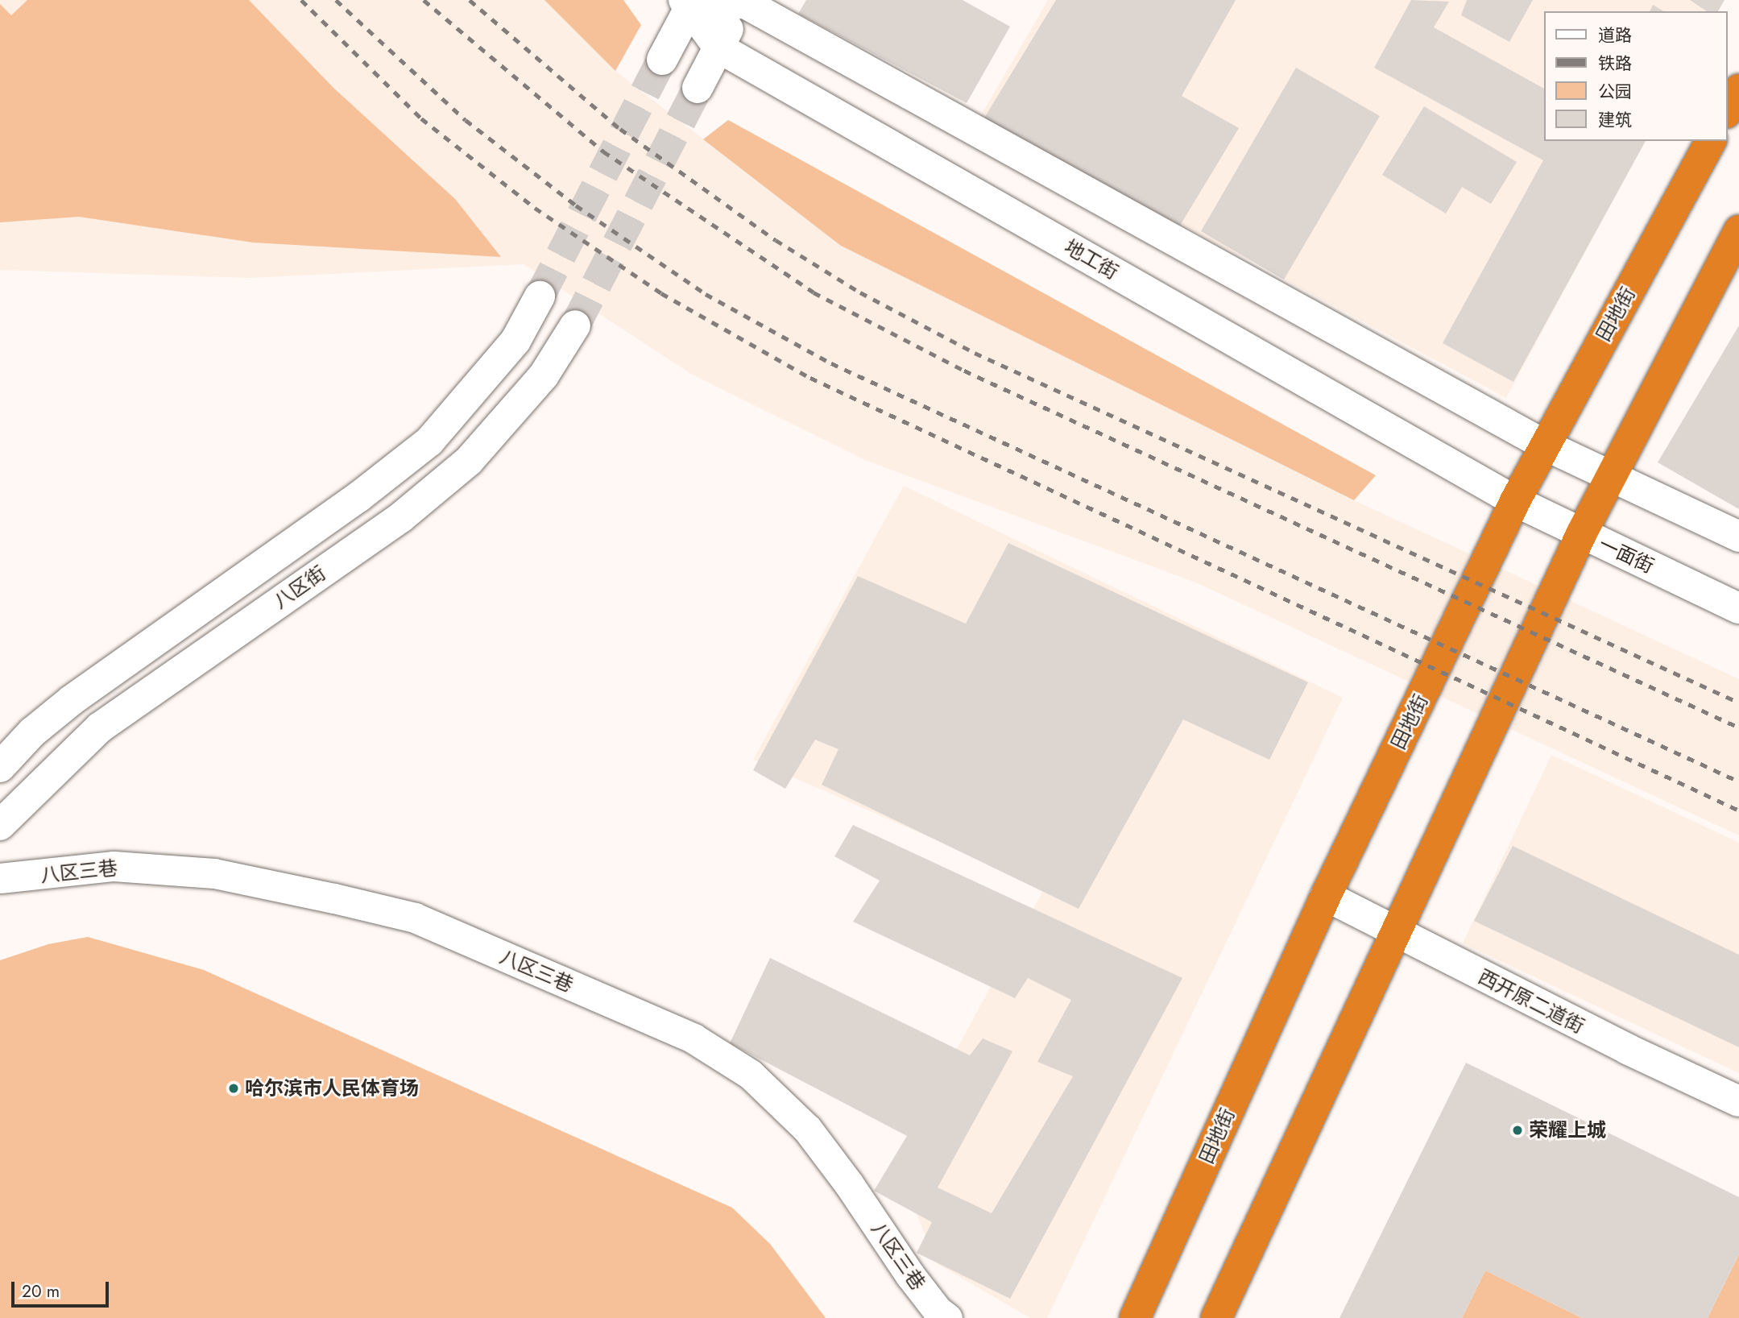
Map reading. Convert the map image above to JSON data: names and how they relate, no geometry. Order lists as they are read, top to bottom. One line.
{"streets":{"highway":["田地街"],"main road":["地工街","一面街","八区街","西开原二道街"],"street":["八区三巷"]},"crossings":[["地工街","田地街"],["地工街","一面街"],["田地街","一面街"],["田地街","西开原二道街"]],"places":["哈尔滨市人民体育场","荣耀上城"],"legend":["道路","铁路","公园","建筑"],"scale_bar":"20 m"}
